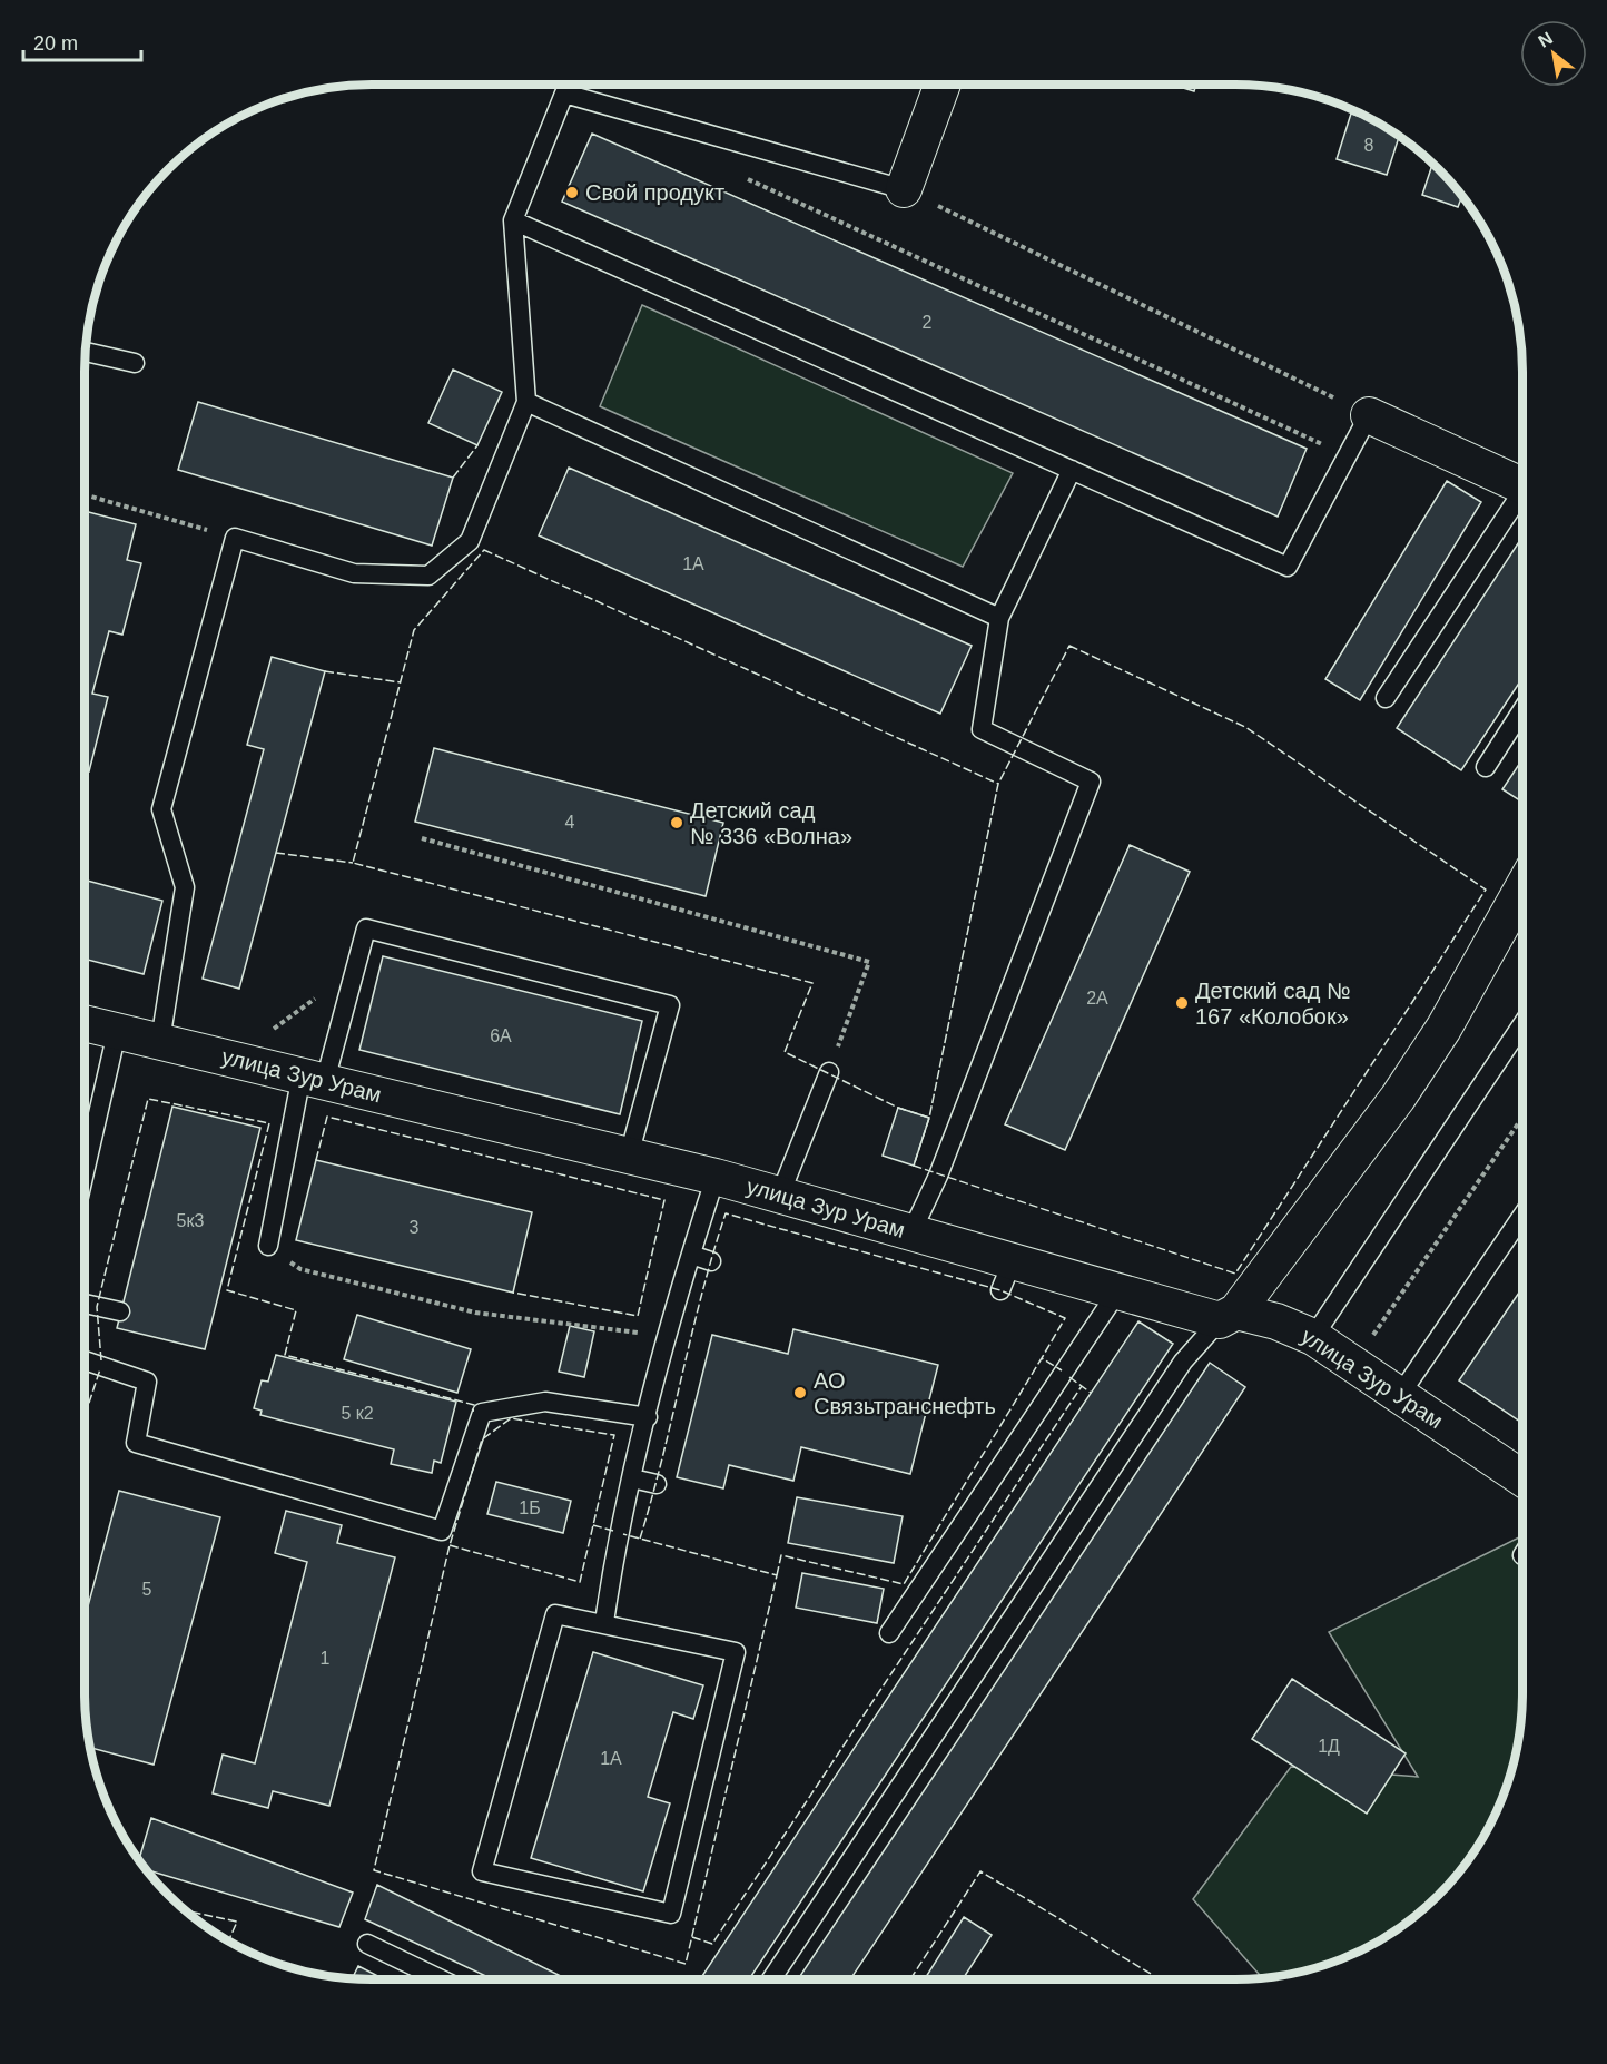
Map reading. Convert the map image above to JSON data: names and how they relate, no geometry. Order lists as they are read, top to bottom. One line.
{"streets":{"street":["улица Зур Урам"]},"places":["Свой продукт","Детский сад № 336 «Волна»","Детский сад № 167 «Колобок»","АО Связьтранснефть"],"house_numbers":["8","2","1А","4","2А","6А","5к3","3","5 к2","1Б","5","1","1Д","1А"],"scale_bar":"20 m","north":"top left"}
